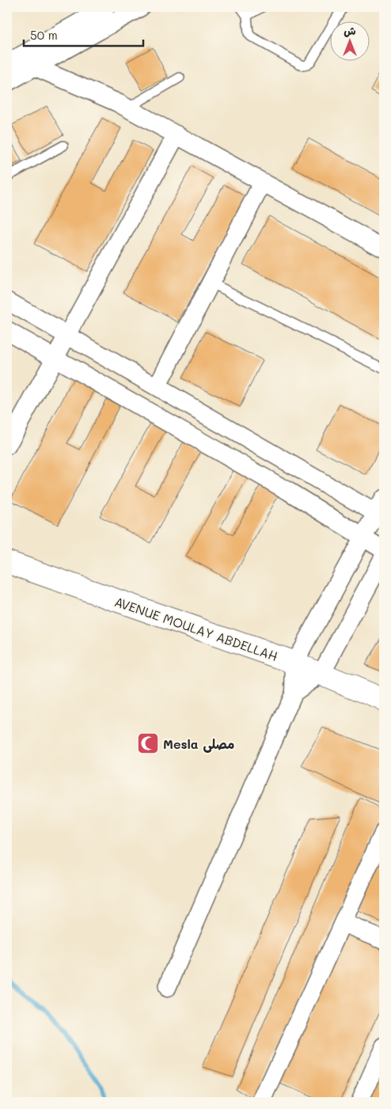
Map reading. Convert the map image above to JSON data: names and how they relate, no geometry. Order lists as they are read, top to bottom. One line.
{"streets":{"main road":["AVENUE MOULAY ABDELLAH"]},"places":{"mosque":["Mesla مصلى"]},"scale_bar":"50 m","north":"top"}
